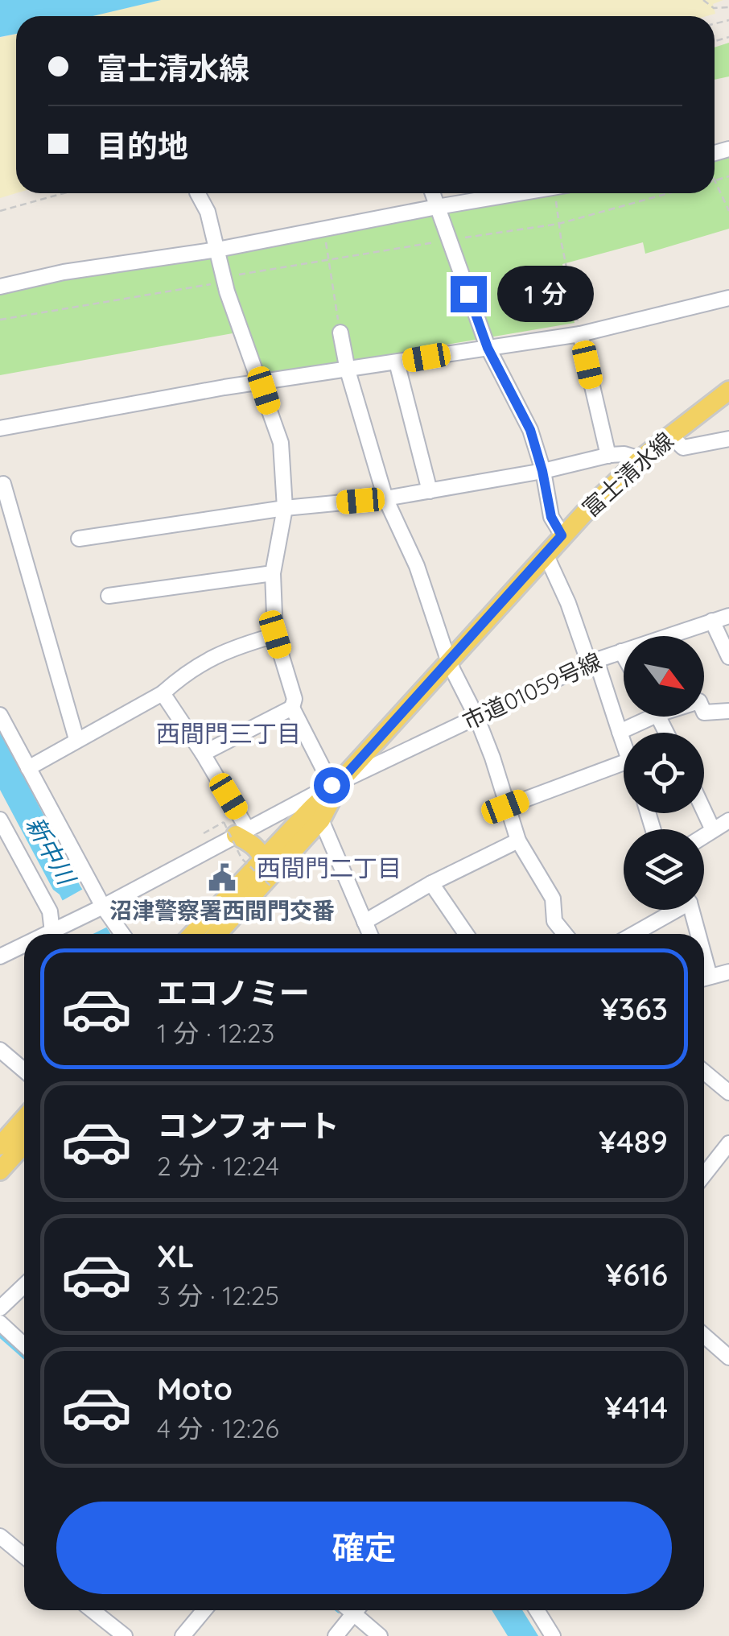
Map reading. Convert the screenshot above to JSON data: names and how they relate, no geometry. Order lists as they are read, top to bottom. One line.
{"streets":{"main road":["富士清水線"],"street":["市道01059号線"]},"crossings":[["富士清水線","市道01059号線"]],"districts":["西間門三丁目","西間門二丁目"],"water":["新中川"],"places":{"public building":["沼津警察署西間門交番"]},"north":"bottom right","page":{"banner":["富士清水線","目的地"],"bubble":"1 分","list":[{"name":"エコノミー","note":"1 分 · 12:23","value":"¥363"},{"name":"コンフォート","note":"2 分 · 12:24","value":"¥489"},{"name":"XL","note":"3 分 · 12:25","value":"¥616"},{"name":"Moto","note":"4 分 · 12:26","value":"¥414"}],"buttons":"確定"}}
